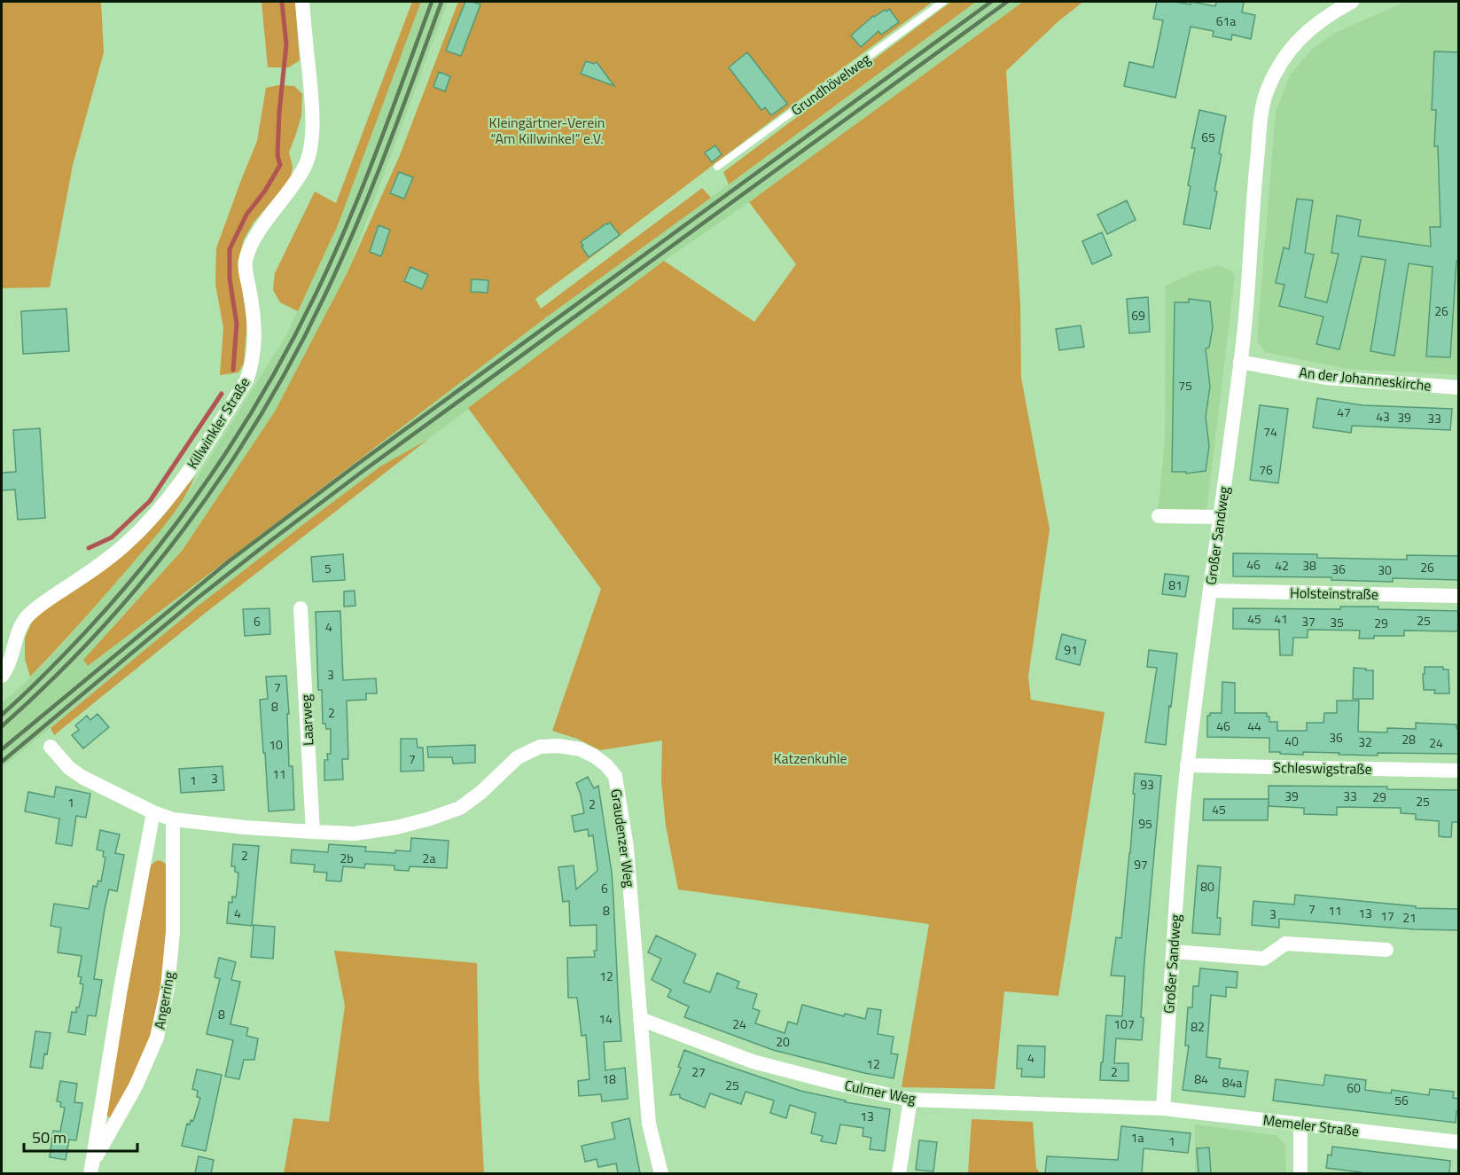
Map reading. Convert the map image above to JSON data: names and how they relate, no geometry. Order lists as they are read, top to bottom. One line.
{"streets":{"street":["An der Johanneskirche","Killwinkler Straße","Großer Sandweg","Holsteinstraße","Laarweg","Schleswigstraße","Graudenzer Weg","Angerring","Culmer Weg","Memeler Straße"],"lane":["Grundhövelweg"]},"crossings":[["An der Johanneskirche","Großer Sandweg"],["Großer Sandweg","Holsteinstraße"],["Großer Sandweg","Schleswigstraße"],["Großer Sandweg","Culmer Weg"],["Großer Sandweg","Memeler Straße"],["Laarweg","Graudenzer Weg"],["Graudenzer Weg","Angerring"],["Graudenzer Weg","Culmer Weg"],["Culmer Weg","Memeler Straße"]],"parks":["Kleingärtner-Verein “Am Killwinkel” e.V.","Katzenkuhle"],"house_numbers":["61a","65","26","69","75","47","43","39","33","74","76","46","42","38","26","5","36","30","81","45","41","25","6","37","35","29","4","91","3","7","8","2","46","44","36","28","40","32","24","10","7","11","3","1","93","39","33","29","25","1","2","45","95","2","2b","2a","97","80","6","7","8","11","4","13","3","17","21","12","8","14","24","107","82","20","4","12","27","2","18","84","84a","25","60","56","13","1a","1"],"scale_bar":"50 m"}
